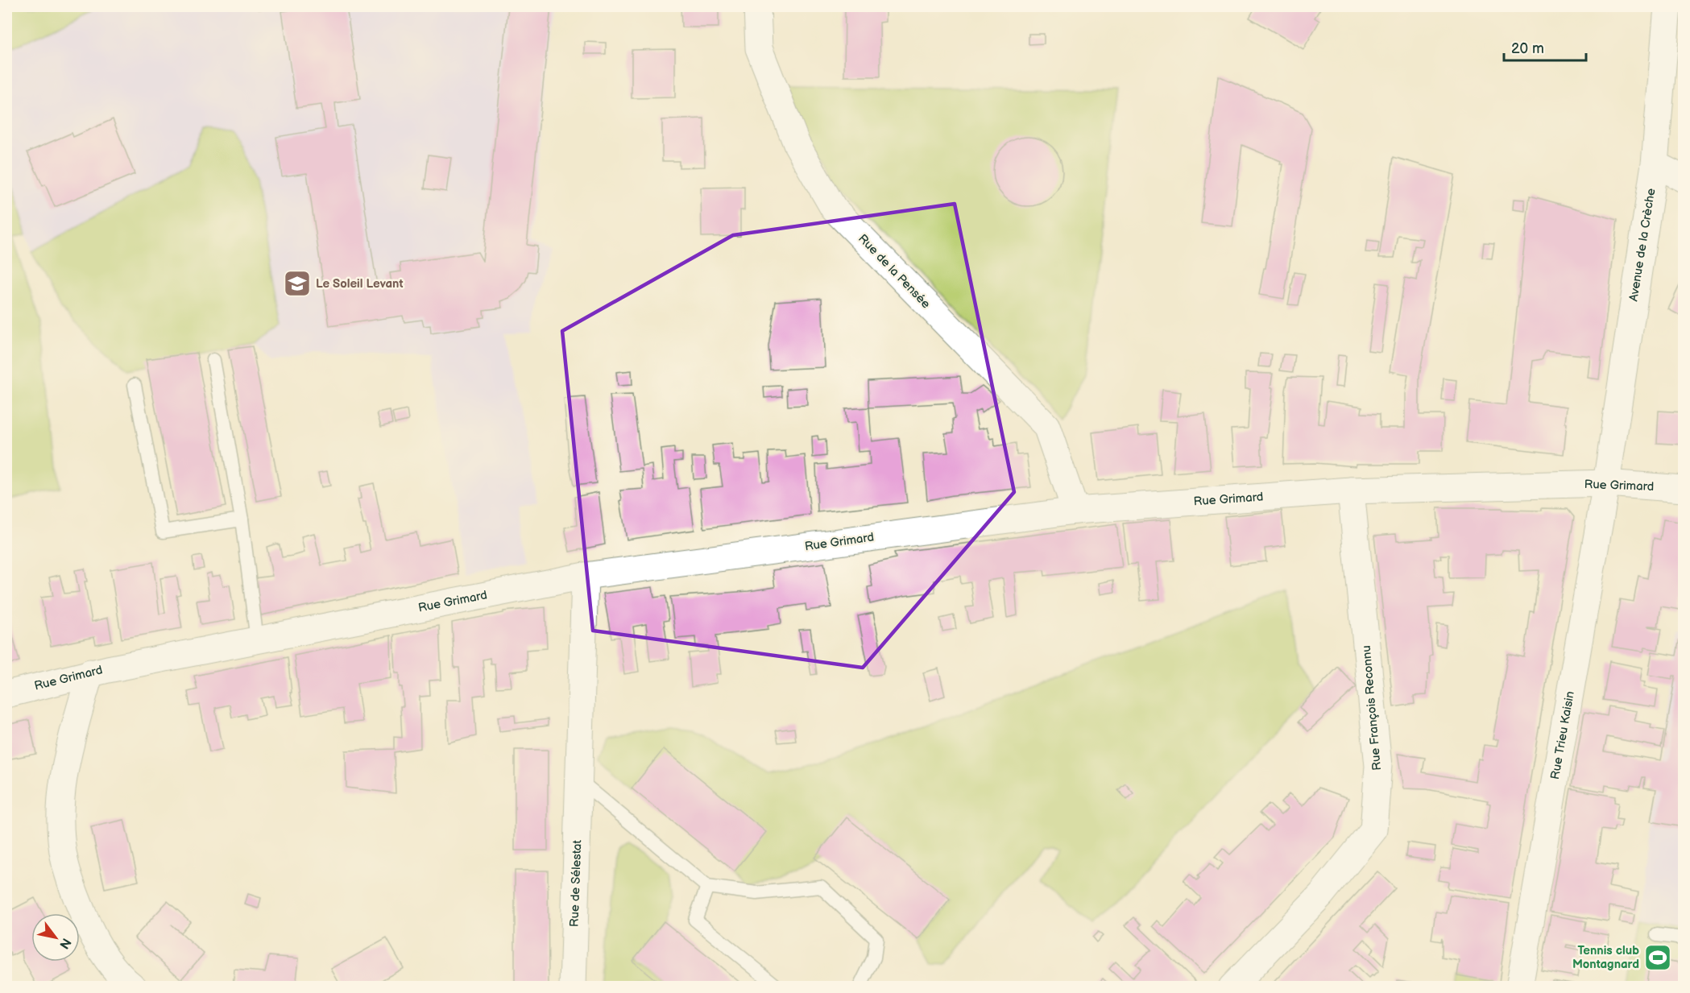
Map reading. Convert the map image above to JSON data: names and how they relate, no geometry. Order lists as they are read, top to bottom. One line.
{"streets":{"street":["Avenue de la Crèche","Rue de la Pensée","Rue Grimard","Rue François Reconnu","Rue Trieu Kaisin","Rue de Sélestat"]},"crossings":[["Avenue de la Crèche","Rue Grimard"],["Avenue de la Crèche","Rue Trieu Kaisin"],["Rue de la Pensée","Rue Grimard"],["Rue Grimard","Rue François Reconnu"],["Rue Grimard","Rue Trieu Kaisin"],["Rue Grimard","Rue de Sélestat"]],"places":{"school or university":["Le Soleil Levant"],"sports":["Tennis club Montagnard"]},"scale_bar":"20 m","north":"bottom right"}
